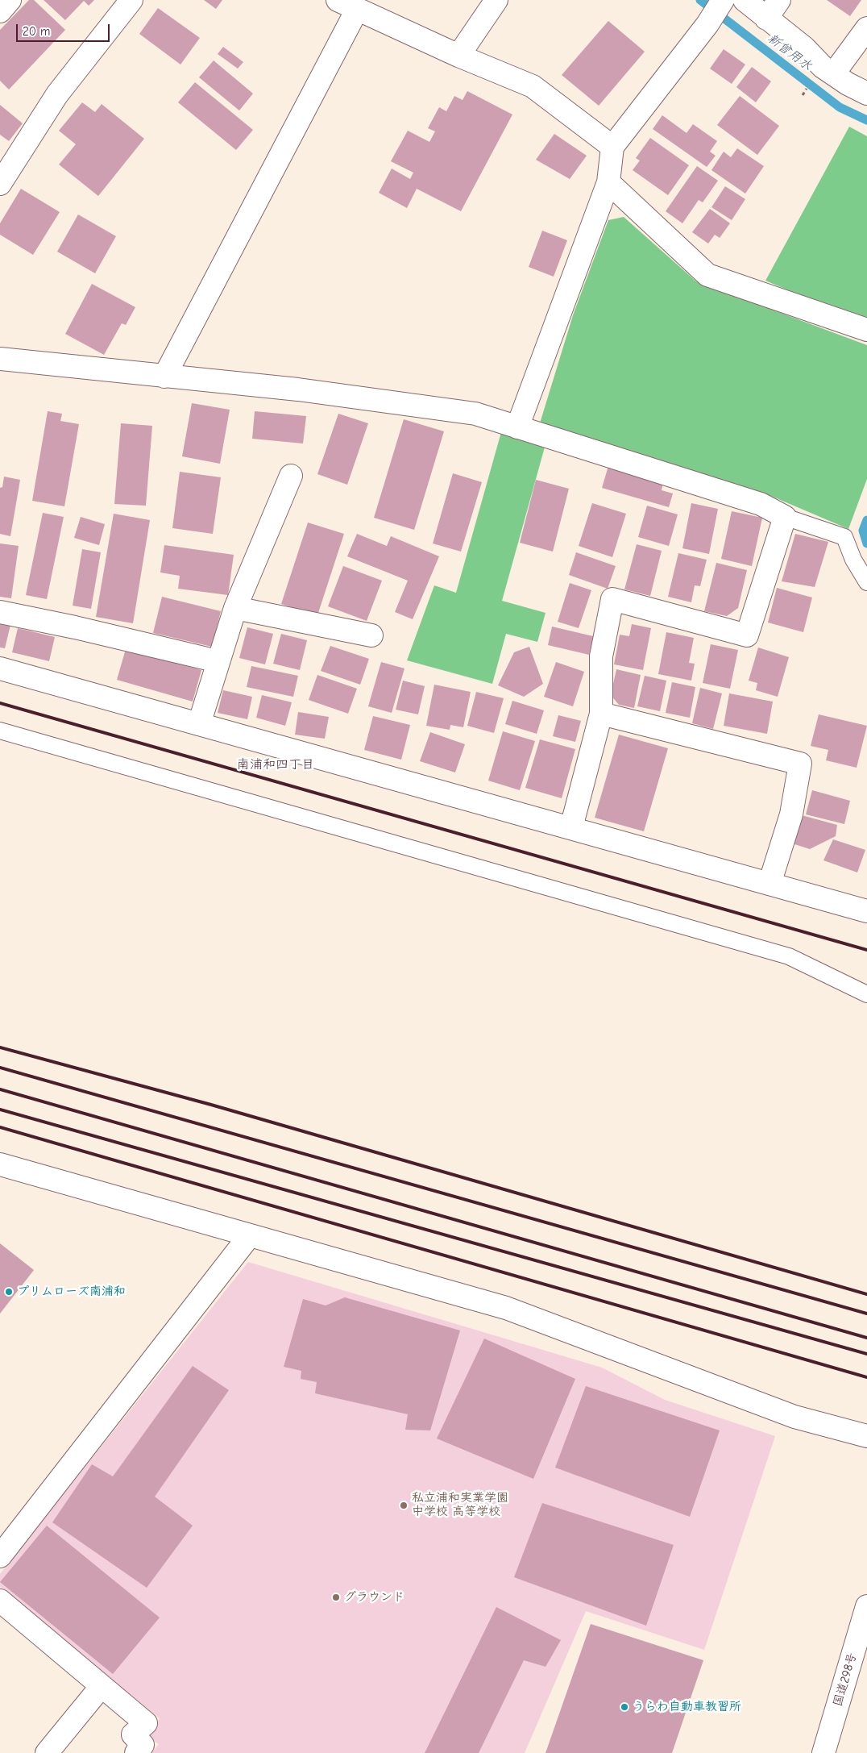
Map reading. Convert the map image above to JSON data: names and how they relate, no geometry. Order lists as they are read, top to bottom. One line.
{"streets":{"main road":["国道298号"]},"districts":["南浦和四丁目"],"water":["新曾用水"],"places":["プリムローズ南浦和","私立浦和実業学園 中学校 高等学校","グラウンド","うらわ自動車教習所"],"scale_bar":"20 m"}
